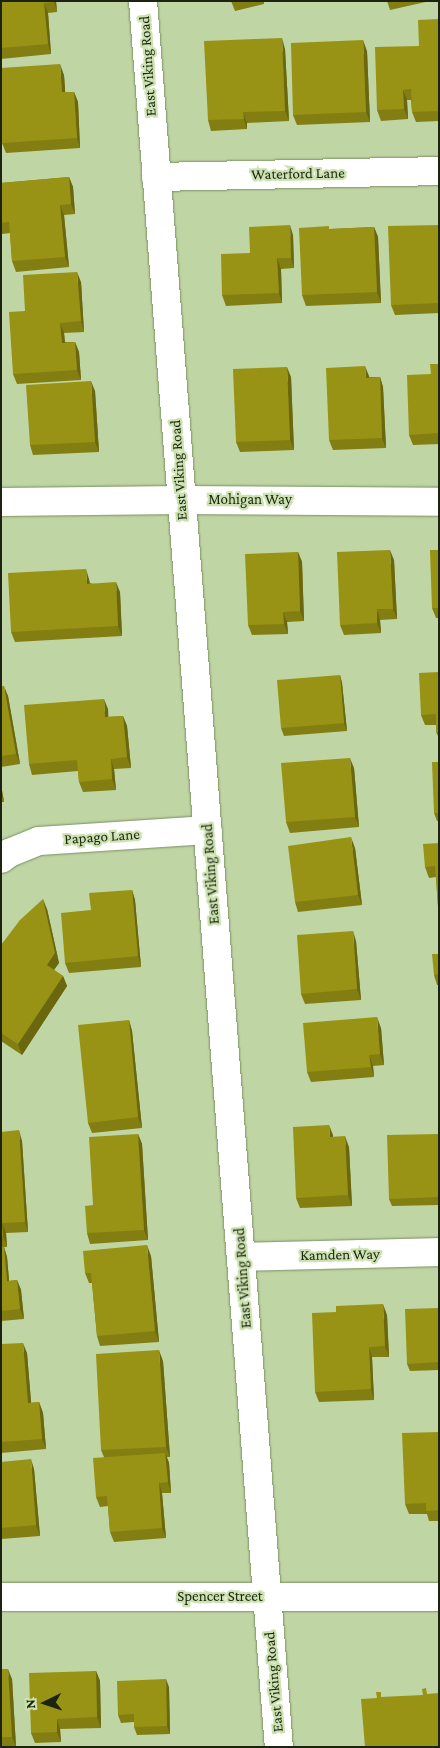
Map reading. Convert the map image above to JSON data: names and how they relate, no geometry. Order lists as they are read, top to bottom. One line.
{"streets":{"street":["East Viking Road","Waterford Lane","Mohigan Way","Papago Lane","Kamden Way","Spencer Street"]},"crossings":[["East Viking Road","Waterford Lane"],["East Viking Road","Mohigan Way"],["East Viking Road","Papago Lane"],["East Viking Road","Kamden Way"],["East Viking Road","Spencer Street"]],"north":"left"}
